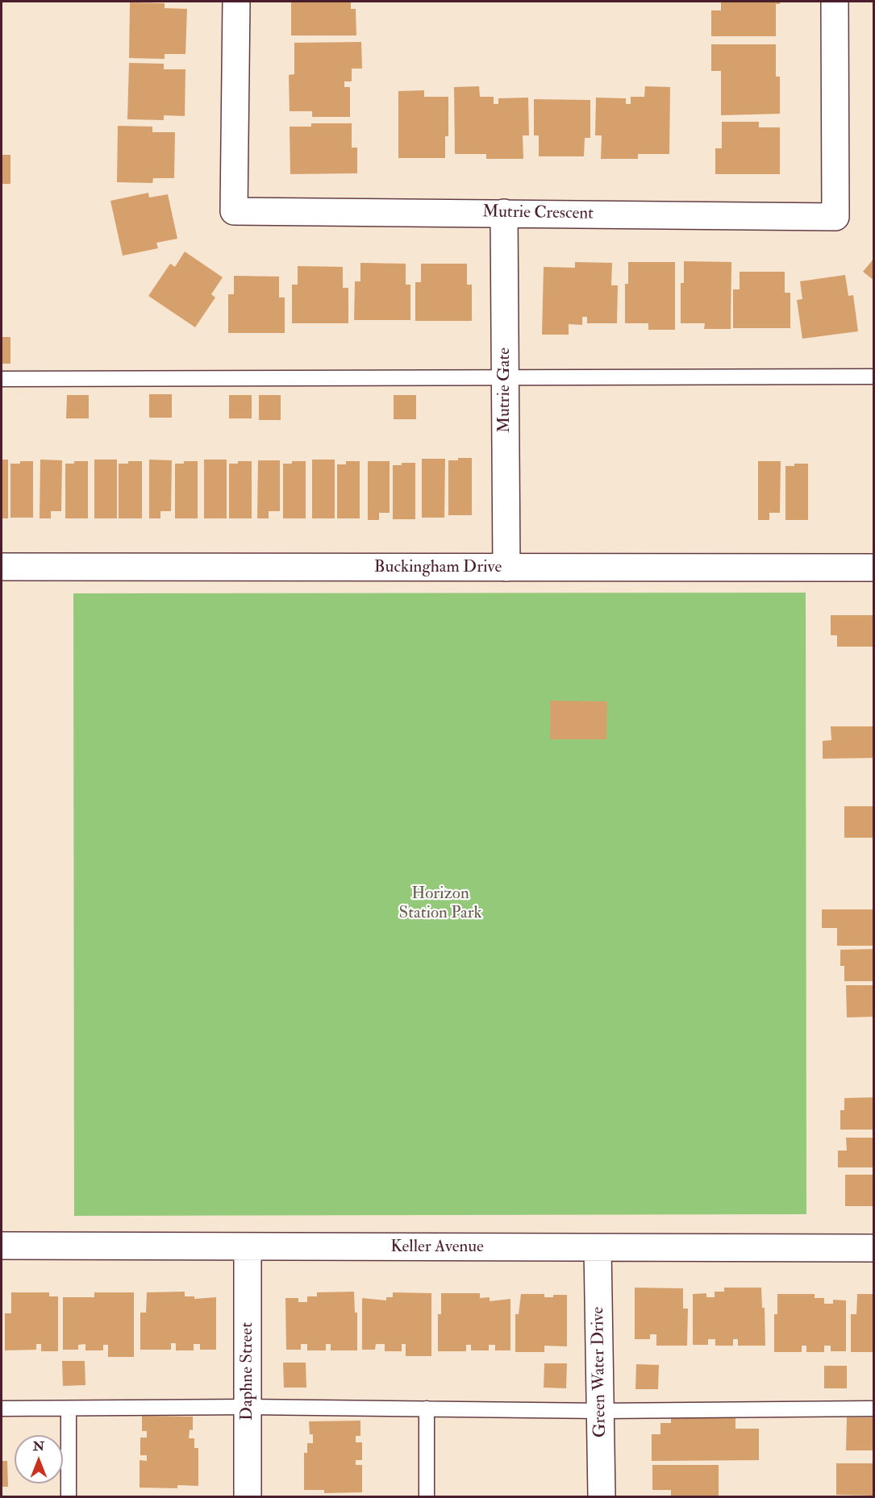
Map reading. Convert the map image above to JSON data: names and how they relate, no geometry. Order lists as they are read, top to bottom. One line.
{"streets":{"street":["Mutrie Crescent","Mutrie Gate","Buckingham Drive","Keller Avenue","Daphne Street","Green Water Drive"]},"crossings":[["Mutrie Crescent","Mutrie Gate"],["Mutrie Gate","Buckingham Drive"],["Keller Avenue","Daphne Street"],["Keller Avenue","Green Water Drive"]],"parks":["Horizon Station Park"],"north":"top"}
